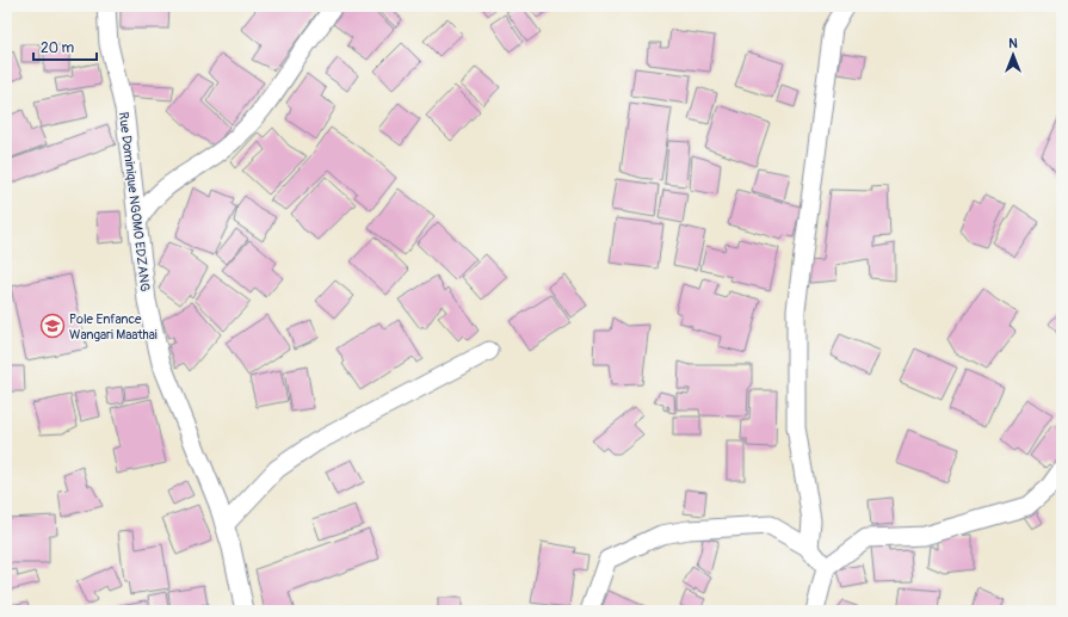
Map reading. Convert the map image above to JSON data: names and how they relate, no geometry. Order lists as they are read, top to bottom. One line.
{"streets":{"street":["Rue Dominique NGOMO EDZANG"]},"places":{"school or university":["Pole Enfance Wangari Maathai"]},"scale_bar":"20 m","north":"top"}
